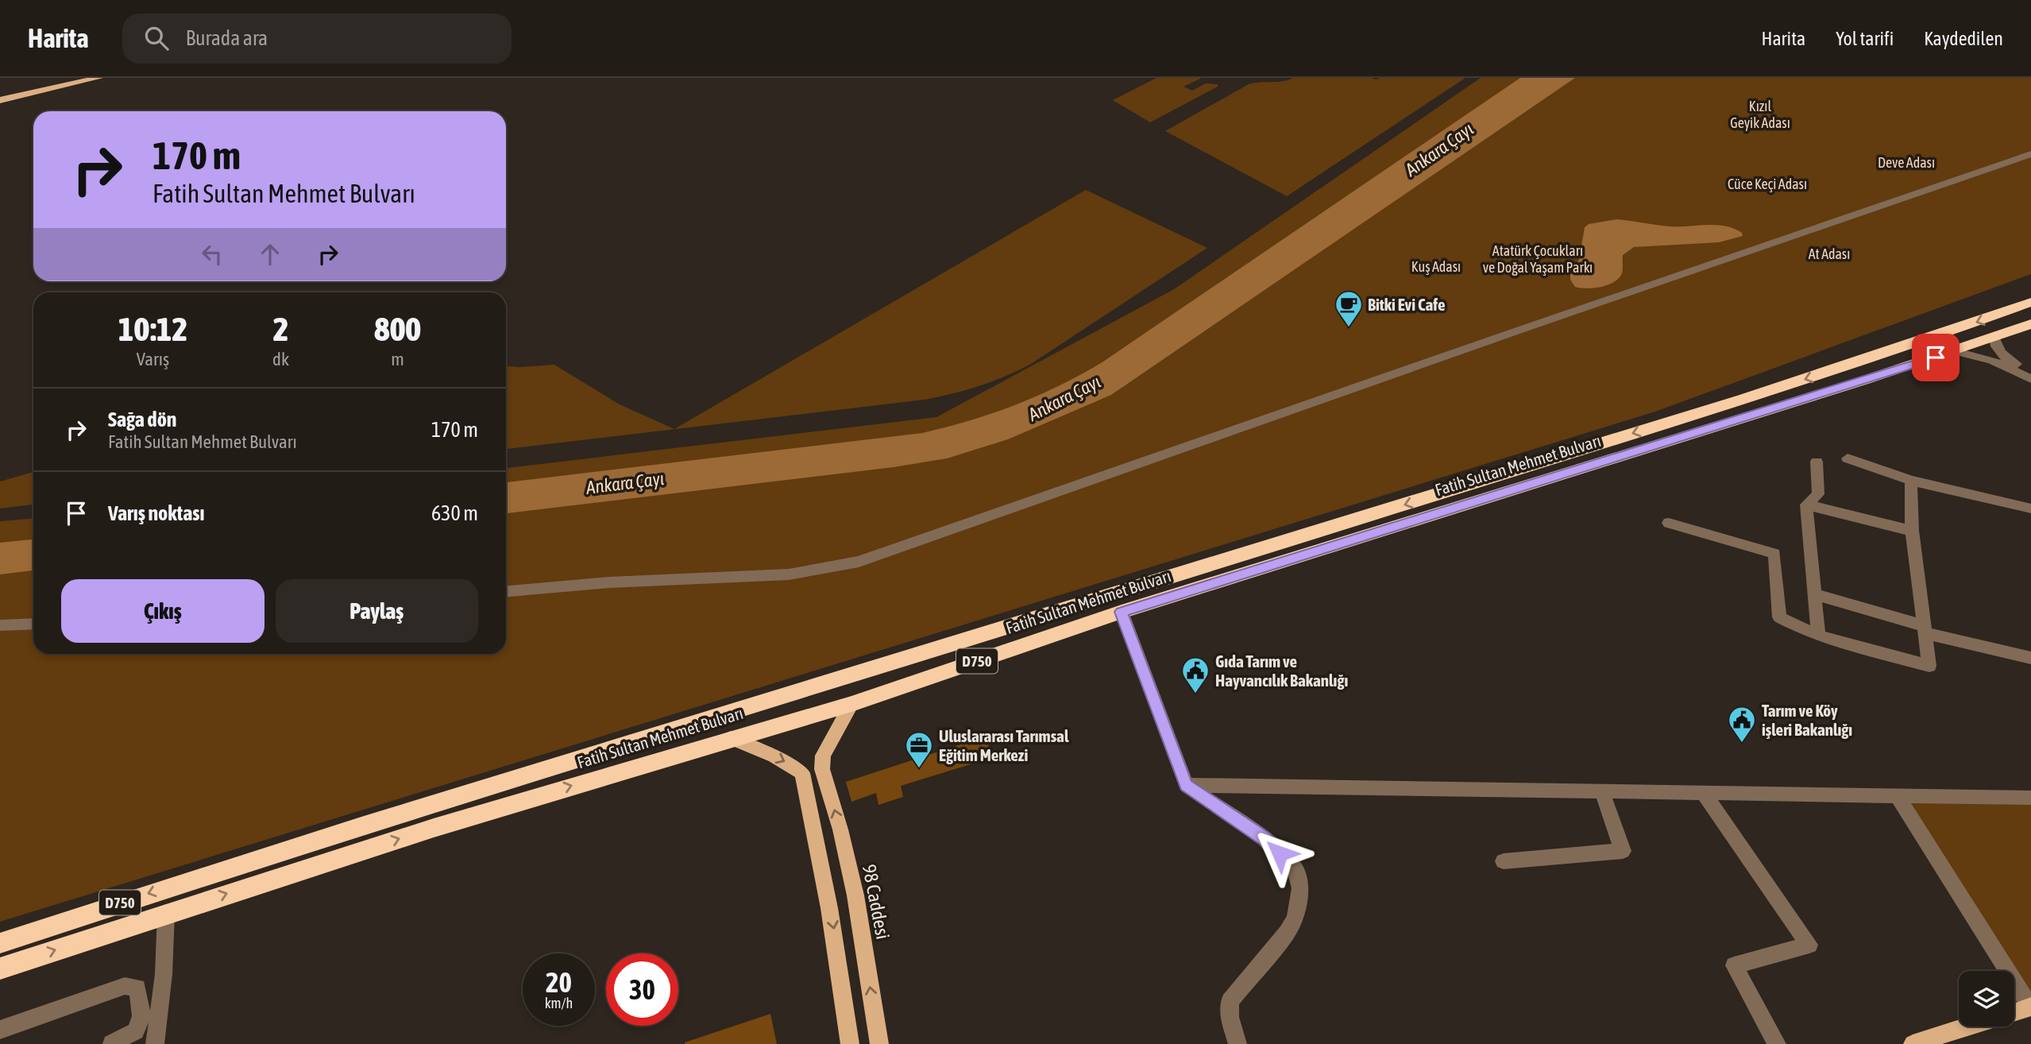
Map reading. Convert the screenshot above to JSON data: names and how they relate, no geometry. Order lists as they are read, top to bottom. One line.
{"streets":{"highway":["Fatih Sultan Mehmet Bulvarı","D750"],"main road":["98 Caddesi"]},"water":["Ankara Çayı"],"parks":["Kızıl Geyik Adası","Deve Adası","Cüce Keçi Adası","Atatürk Çocukları ve Doğal Yaşam Parkı","At Adası","Kuş Adası"],"places":{"cafe":["Bitki Evi Cafe"],"public building":["Gıda Tarım ve Hayvancılık Bakanlığı","Tarım ve Köy işleri Bakanlığı"],"office":["Uluslararası Tarımsal Eğitim Merkezi"]},"page":{"header":"Harita","search":"Burada ara","nav":["Harita","Yol tarifi","Kaydedilen"],"turn":["170 m","Fatih Sultan Mehmet Bulvarı"],"eta":["10:12","Varış","2","dk","800","m"],"list":[{"name":"Sağa dön","note":"Fatih Sultan Mehmet Bulvarı","value":"170 m"},{"name":"Varış noktası","value":"630 m"}],"buttons":["Çıkış","Paylaş"],"speed":"20 km/h","limit":"30"}}
